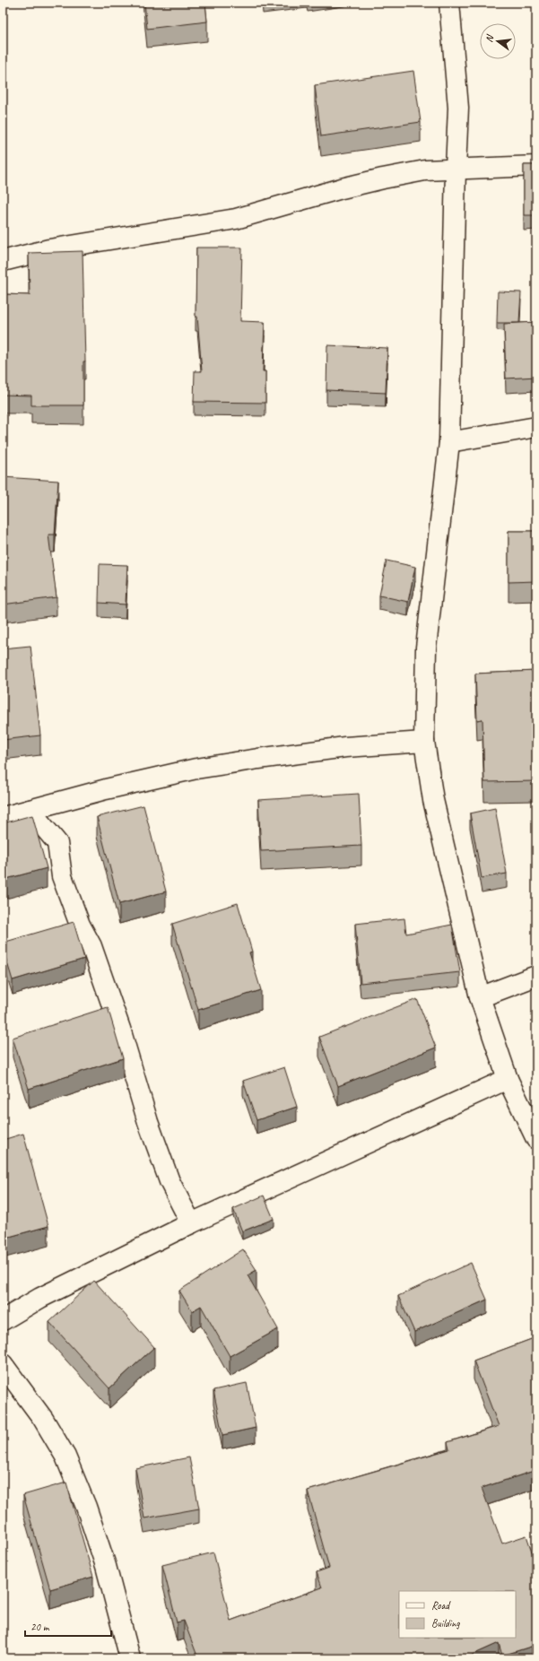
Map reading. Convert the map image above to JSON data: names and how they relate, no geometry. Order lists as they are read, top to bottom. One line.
{"legend":["Road","Building"],"scale_bar":"20 m","north":"left"}
